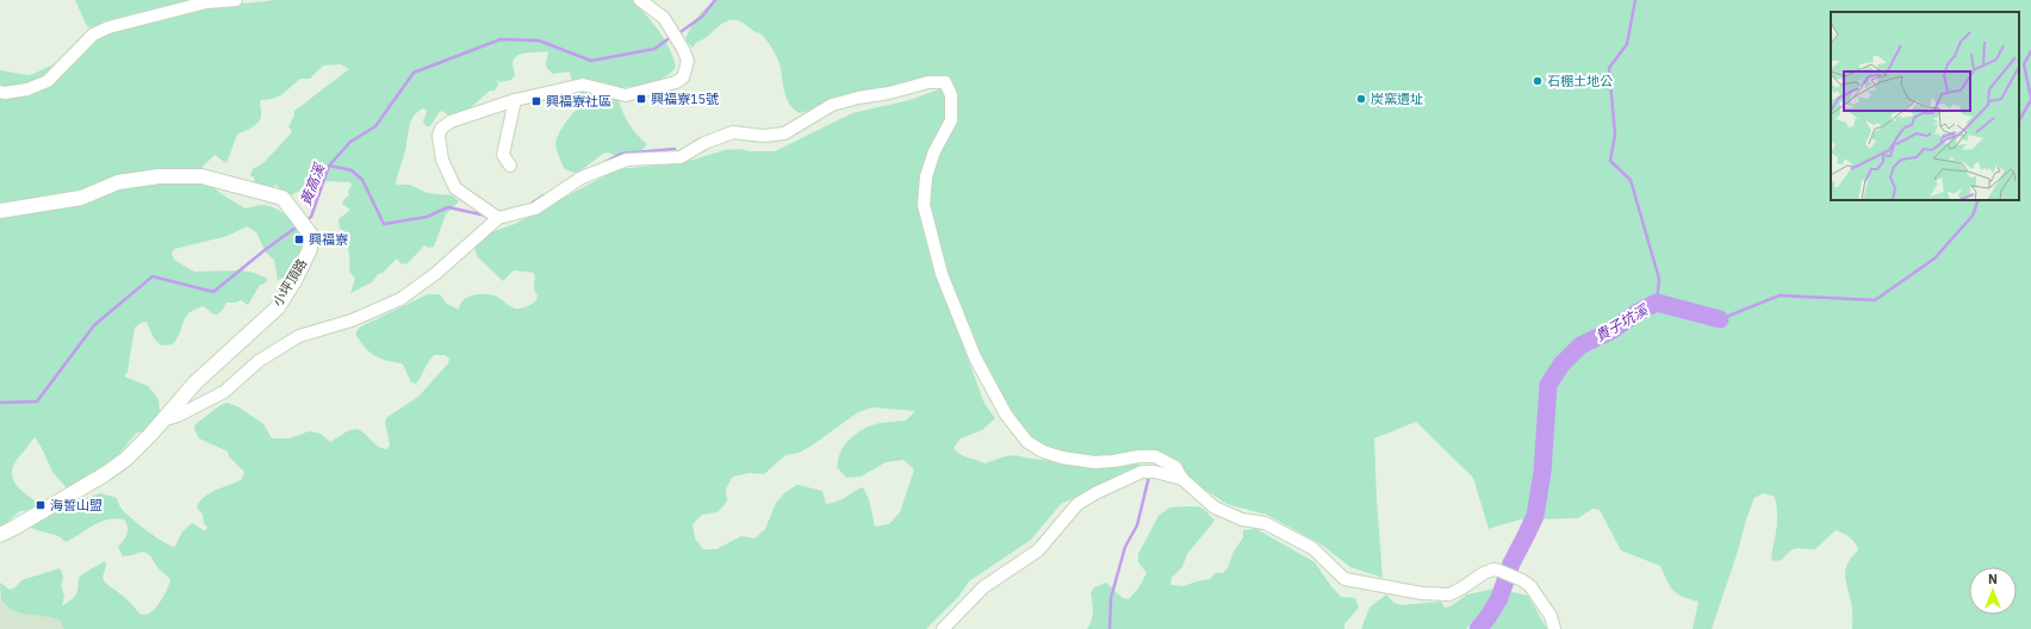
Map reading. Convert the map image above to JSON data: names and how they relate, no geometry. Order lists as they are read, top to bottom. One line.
{"streets":{"street":["小坪頂路"]},"water":["黃高溪","貴子坑溪"],"places":{"other":["石棚土地公","炭窯遺址"],"transit":["興福寮15號","興福寮社區","興福寮","海誓山盟"]},"north":"top"}
